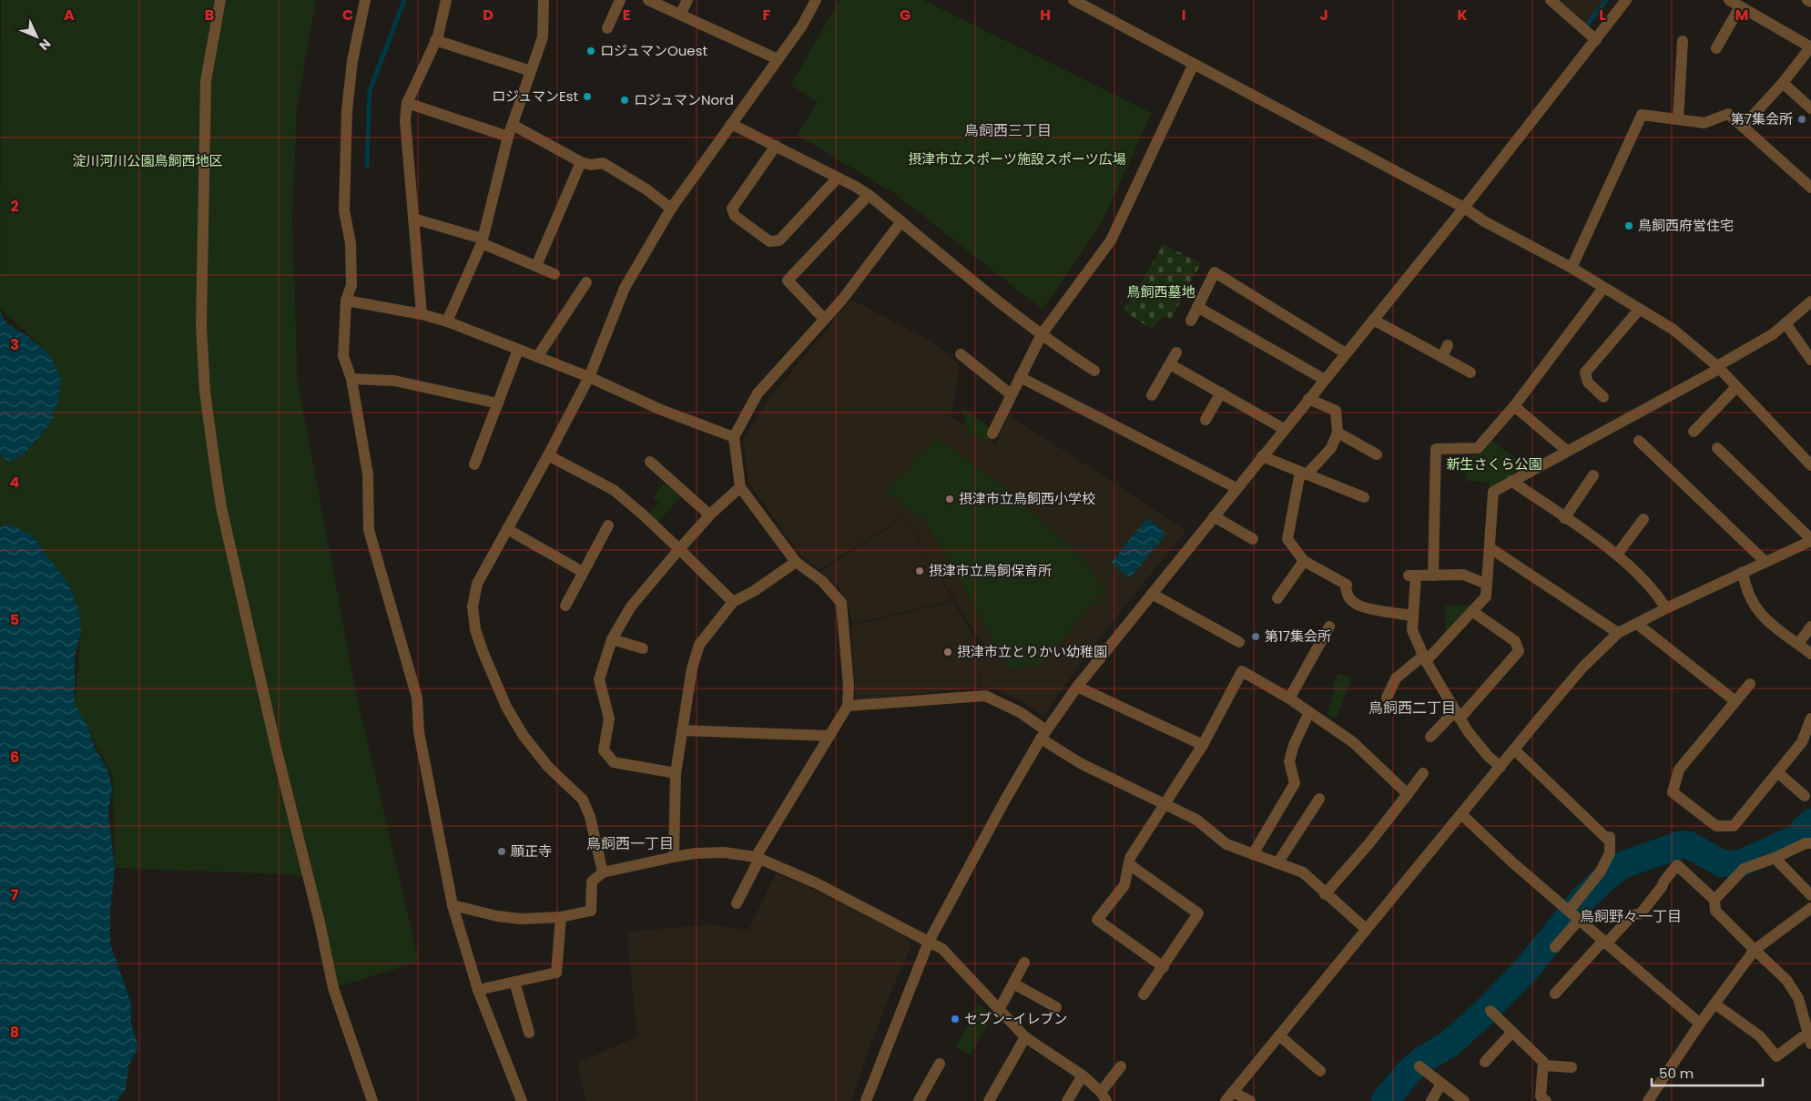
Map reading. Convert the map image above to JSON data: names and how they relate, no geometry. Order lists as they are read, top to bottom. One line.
{"districts":["鳥飼西三丁目","鳥飼西二丁目","鳥飼西一丁目","鳥飼野々一丁目"],"parks":["摂津市立スポーツ施設スポーツ広場","淀川河川公園鳥飼西地区","鳥飼西墓地","新生さくら公園"],"places":["ロジュマンOuest","ロジュマンEst","ロジュマンNord","第7集会所","鳥飼西府営住宅","摂津市立鳥飼西小学校","摂津市立鳥飼保育所","第17集会所","摂津市立とりかい幼稚園","願正寺","セブン-イレブン"],"scale_bar":"50 m","north":"bottom right","grid":{"columns":["A","B","C","D","E","F","G","H","I","J","K","L","M"],"rows":["2","3","4","5","6","7","8"]}}
